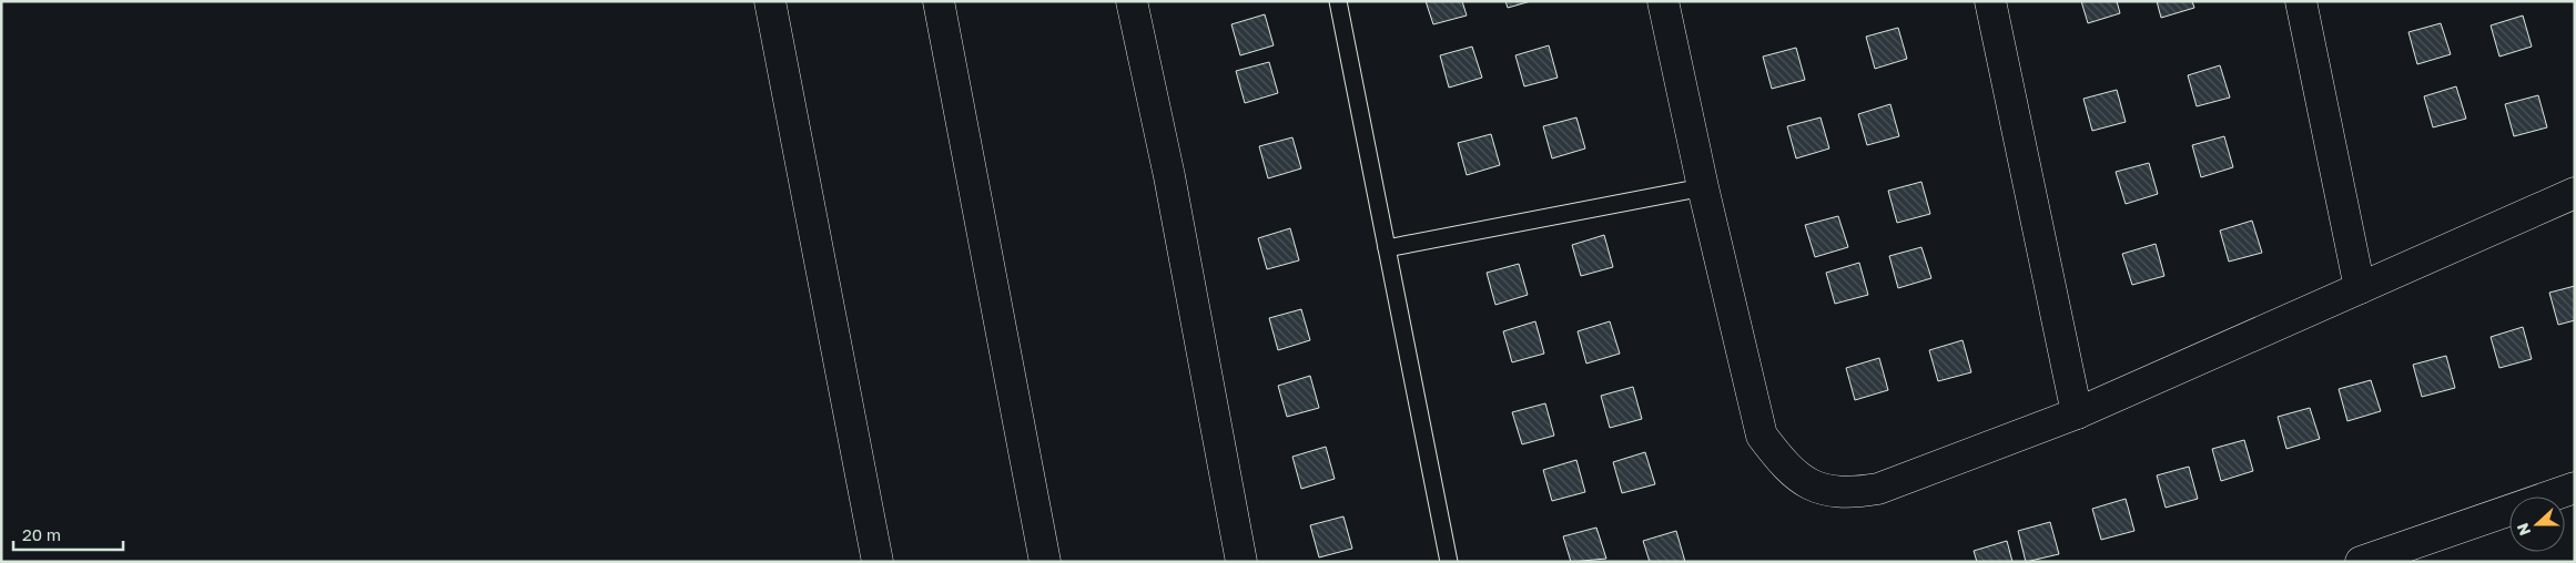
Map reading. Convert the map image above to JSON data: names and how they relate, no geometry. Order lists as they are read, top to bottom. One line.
{"scale_bar":"20 m","north":"left"}
